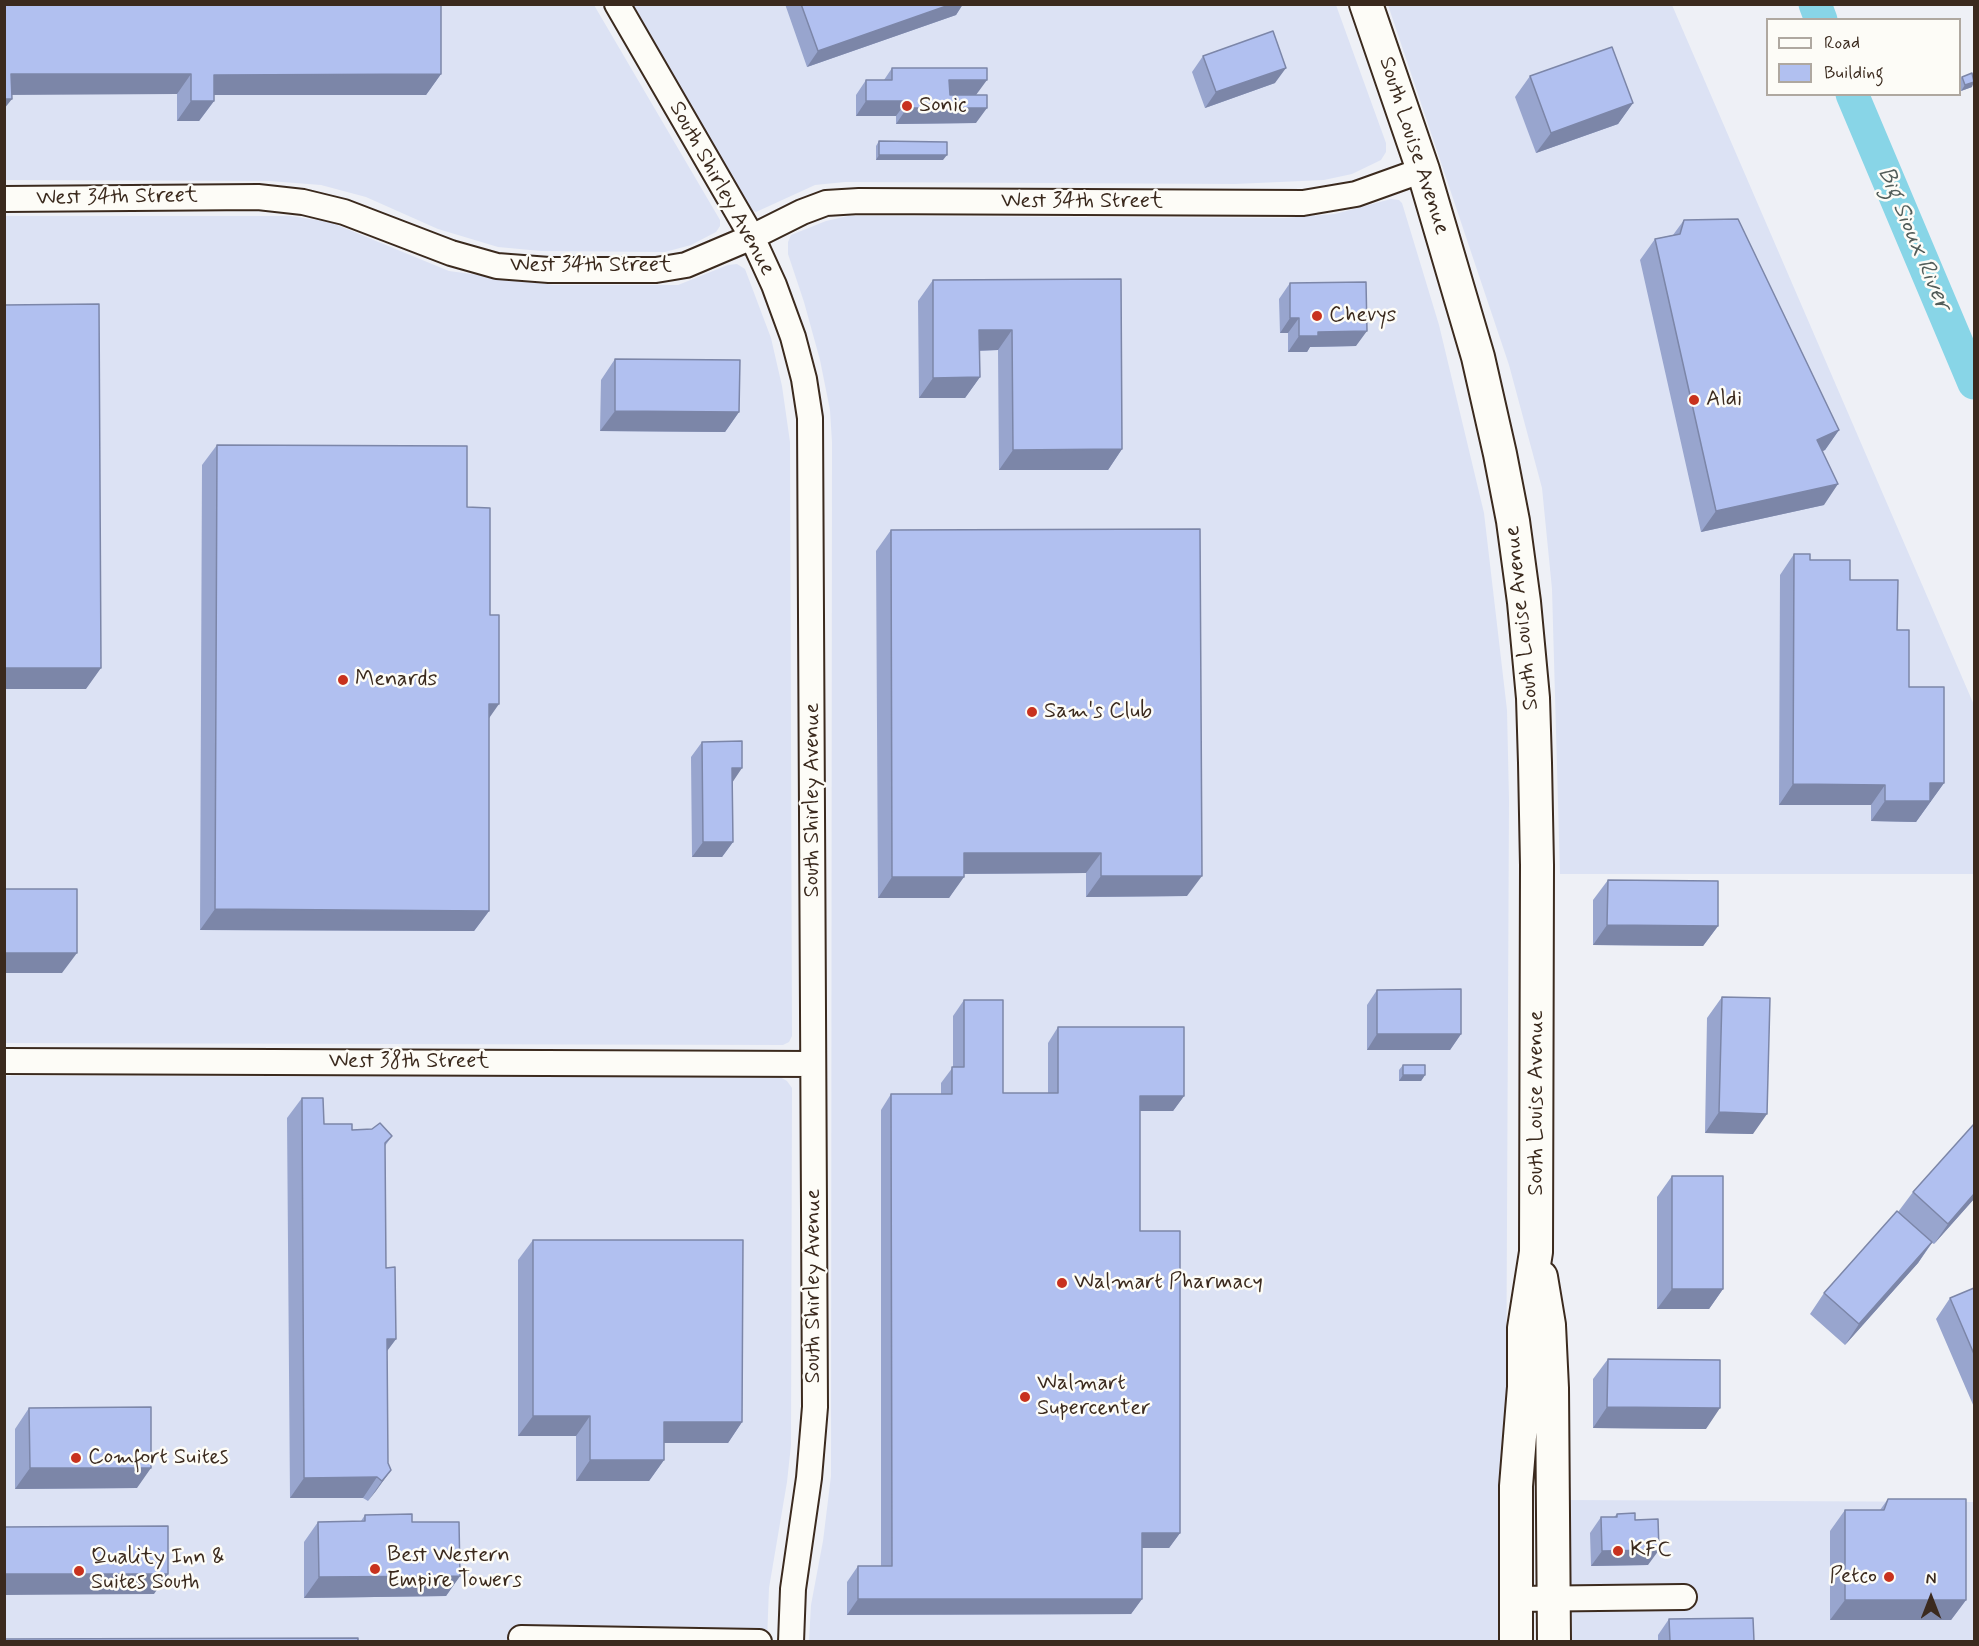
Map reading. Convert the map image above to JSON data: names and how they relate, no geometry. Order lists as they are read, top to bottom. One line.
{"streets":{"main road":["South Louise Avenue"],"street":["South Shirley Avenue","West 34th Street","West 38th Street"]},"crossings":[["South Louise Avenue","West 34th Street"],["South Shirley Avenue","West 34th Street"],["South Shirley Avenue","West 38th Street"]],"water":["Big Sioux River"],"places":["Sonic","Chevys","Aldi","Menards","Sam's Club","Walmart Pharmacy","Walmart Supercenter","Comfort Suites","KFC","Best Western Empire Towers","Quality Inn & Suites South","Petco"],"legend":["Road","Building"],"north":"top"}
